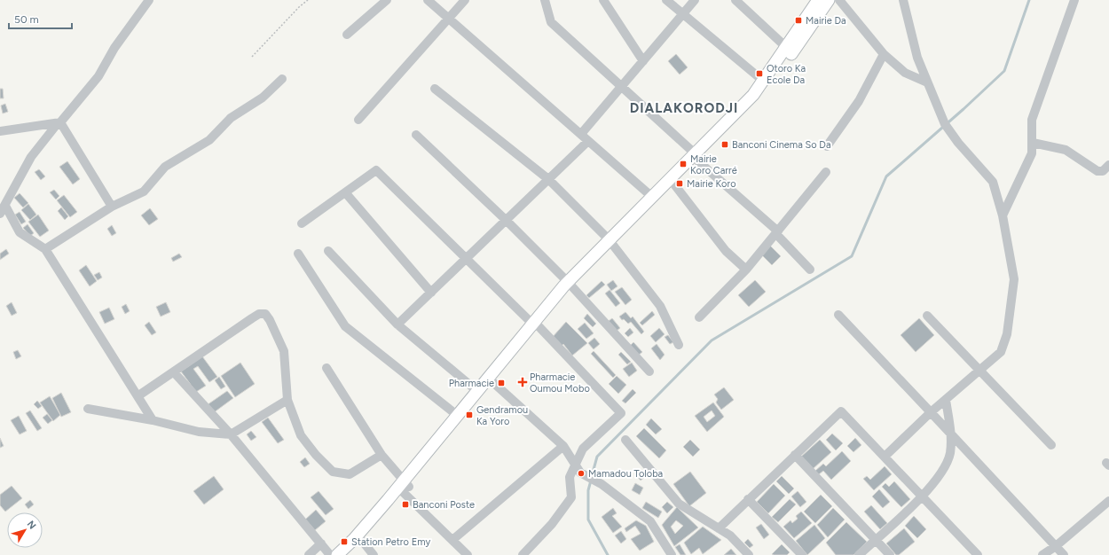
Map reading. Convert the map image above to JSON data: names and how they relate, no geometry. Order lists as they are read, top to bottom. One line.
{"districts":["DIALAKORODJI"],"places":{"transit":["Mairie Da","Otoro Ka Ecole Da","Banconi Cinema So Da","Mairie Koro Carré","Mairie Koro","Pharmacie","Gendramou Ka Yoro","Banconi Poste","Station Petro Emy"],"health":["Pharmacie Oumou Mobo"],"other":["Mamadou Toloba"]},"scale_bar":"50 m","north":"top right"}
